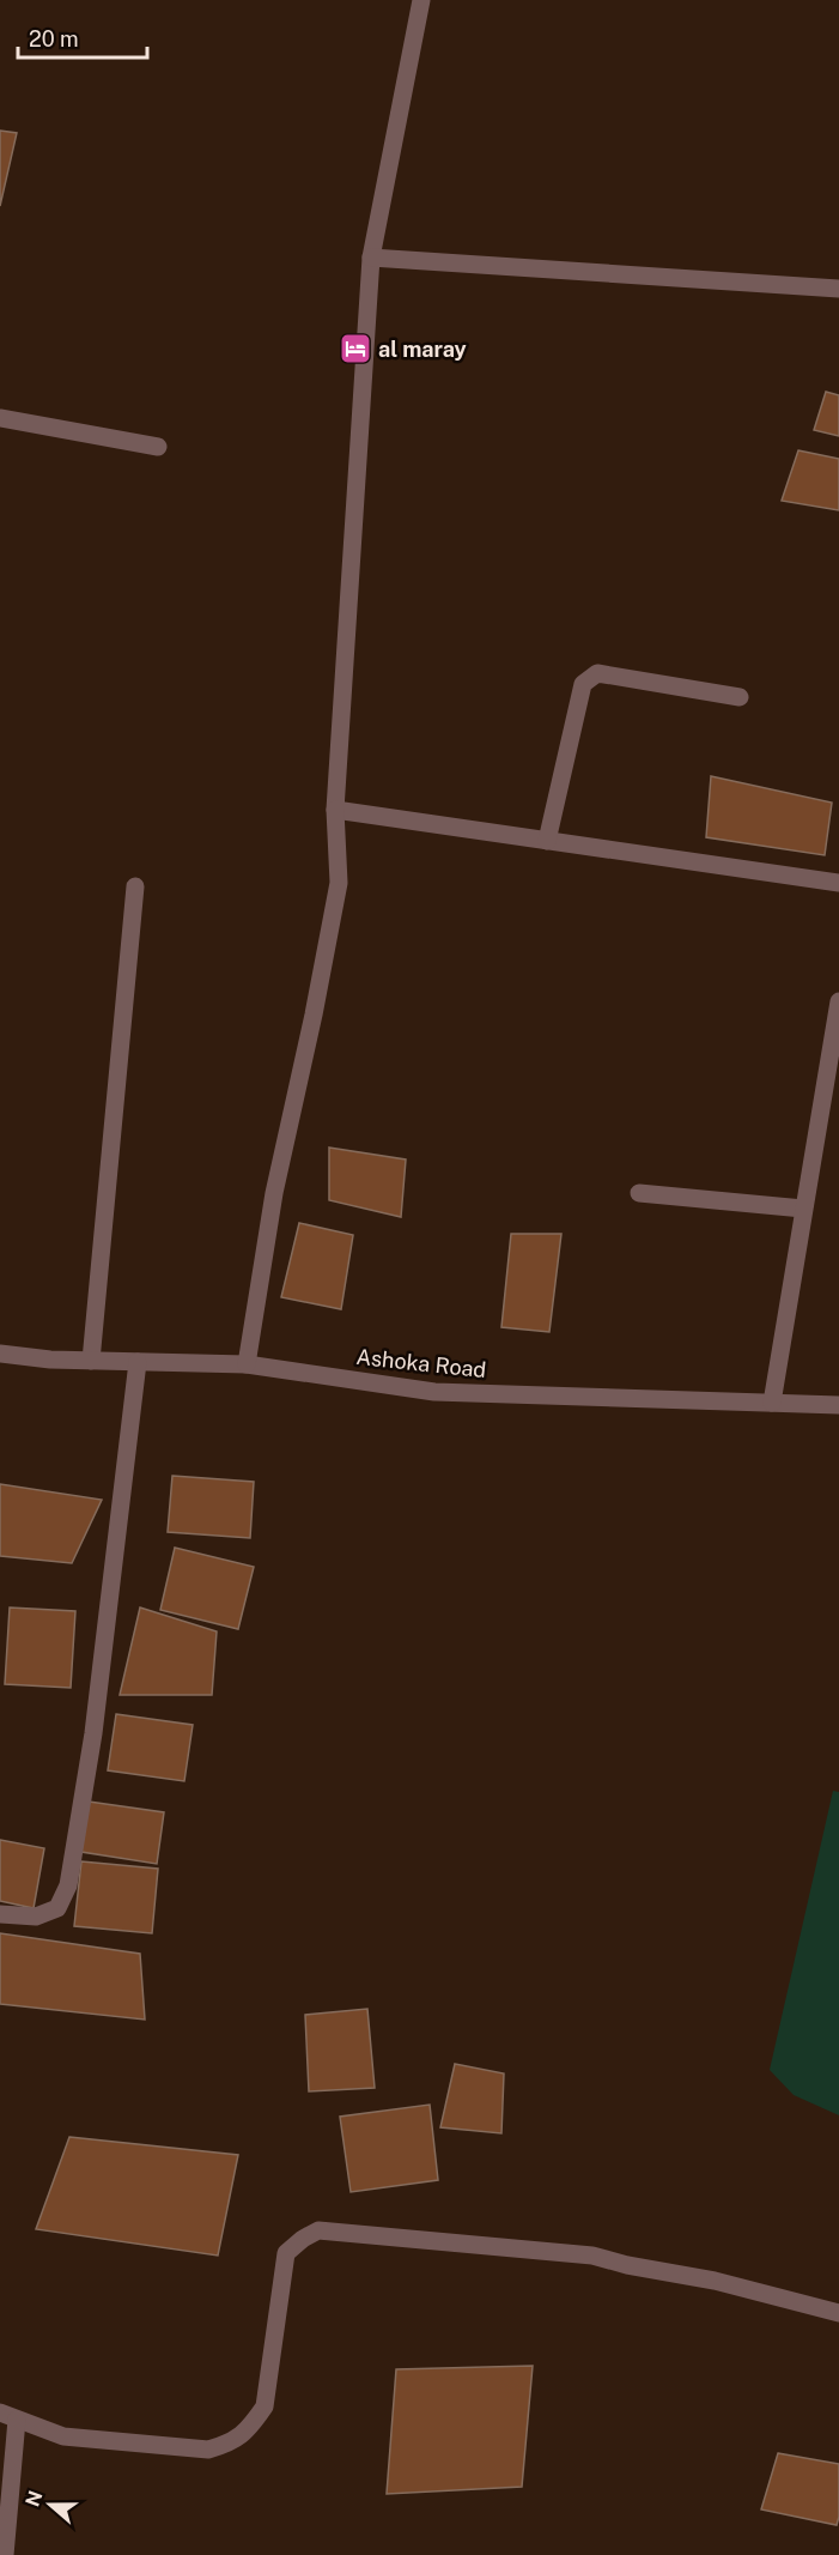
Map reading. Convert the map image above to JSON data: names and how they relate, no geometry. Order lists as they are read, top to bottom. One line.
{"streets":{"street":["Ashoka Road"]},"places":{"hotel":["al maray"]},"scale_bar":"20 m","north":"left"}
